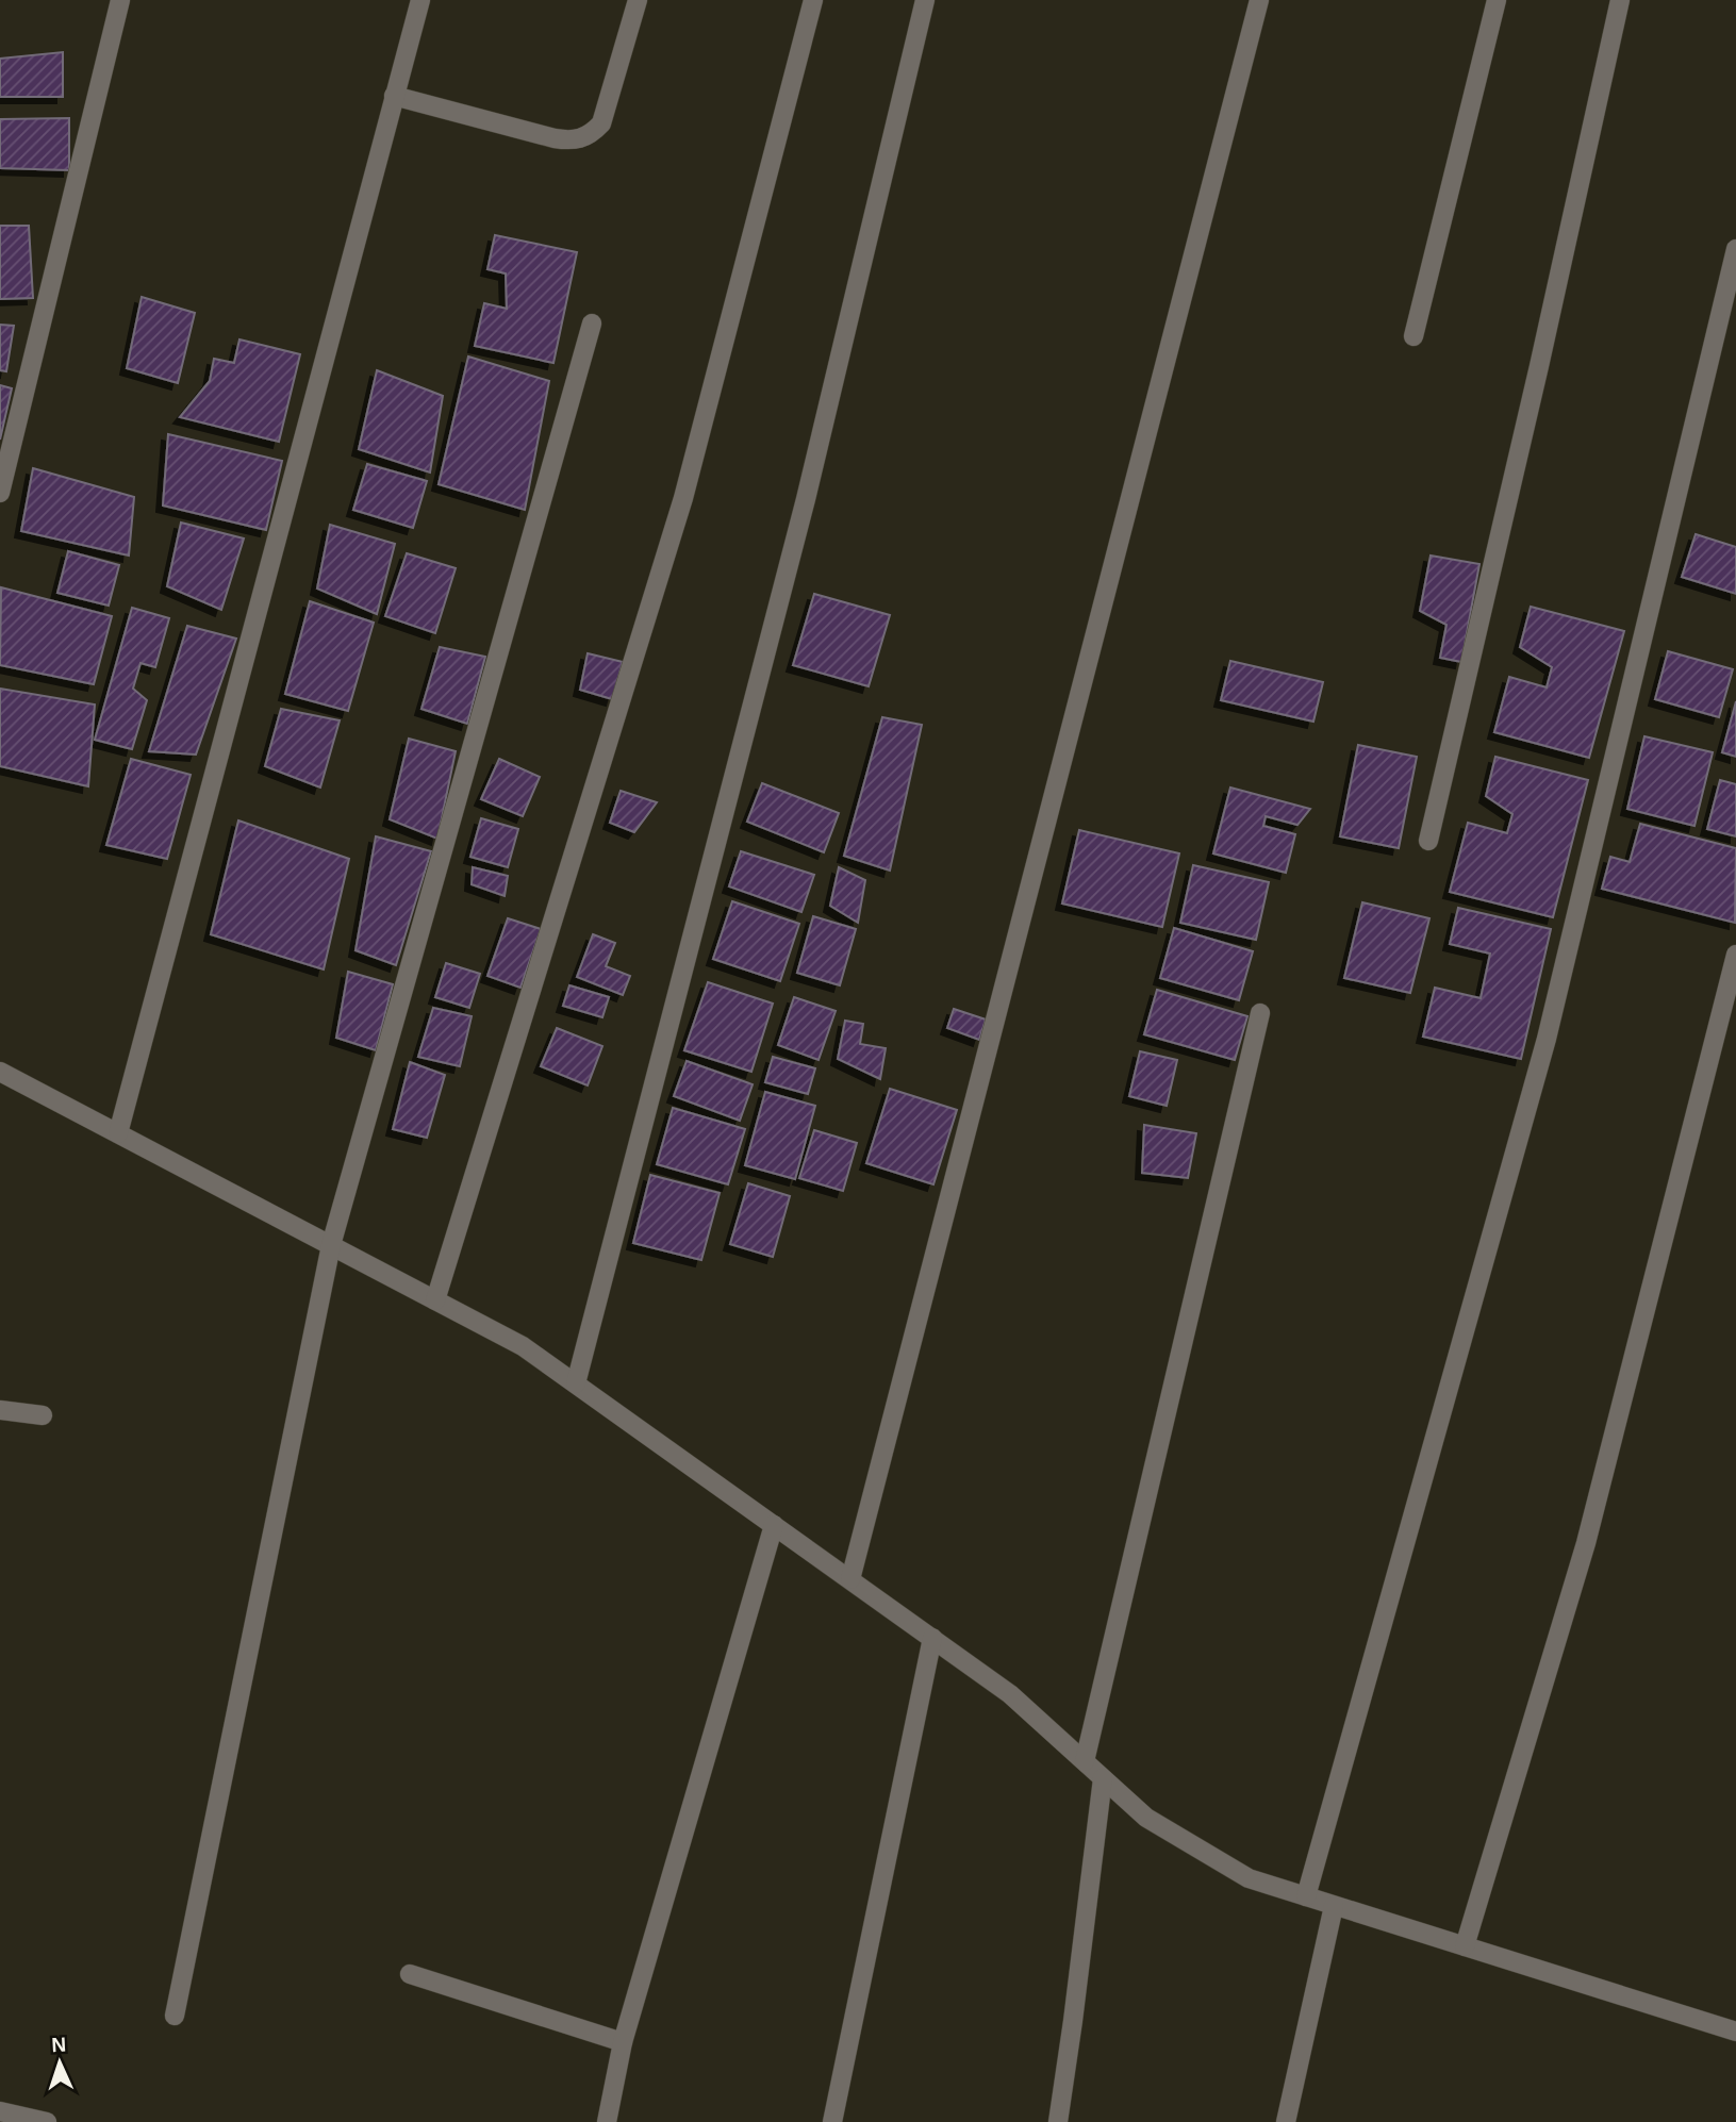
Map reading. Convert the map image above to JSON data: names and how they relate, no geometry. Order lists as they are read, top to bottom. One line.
{"north":"top"}
